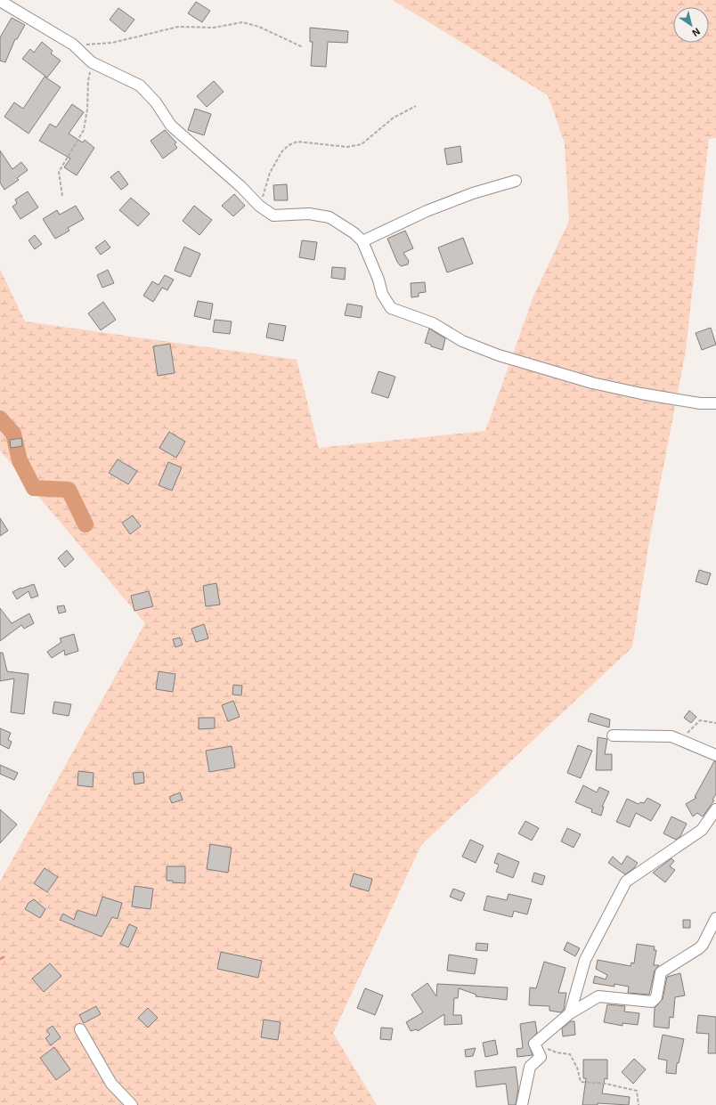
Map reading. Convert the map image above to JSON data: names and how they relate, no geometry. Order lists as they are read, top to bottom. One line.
{"north":"bottom right"}
